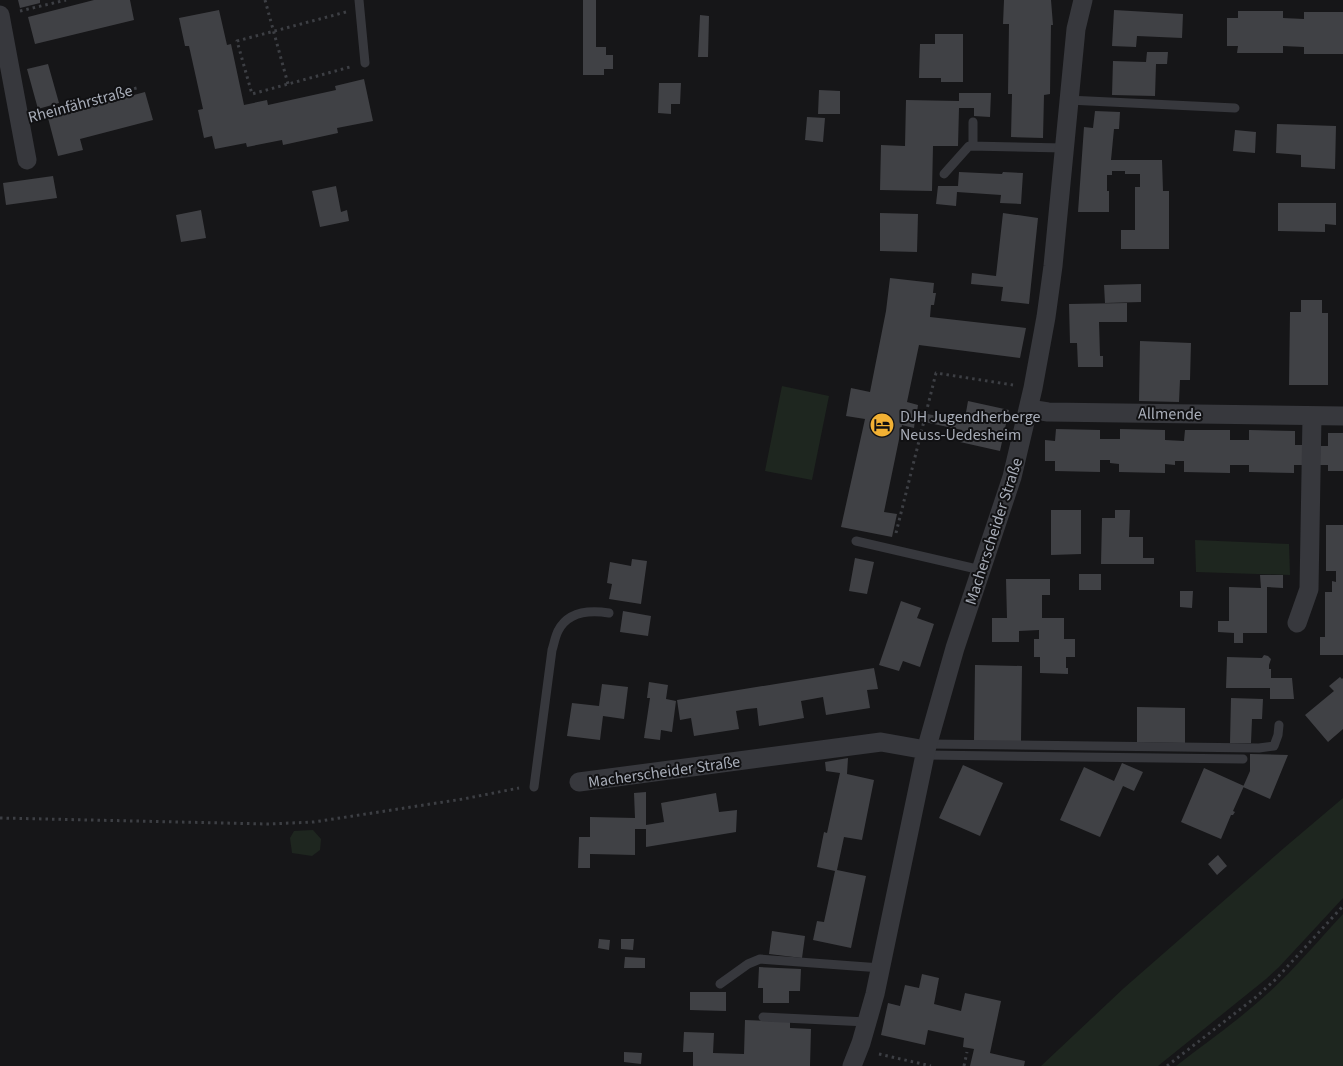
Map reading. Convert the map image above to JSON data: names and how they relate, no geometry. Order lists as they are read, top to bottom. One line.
{"streets":{"street":["Rheinfährstraße","Allmende","Macherscheider Straße"]},"crossings":[["Allmende","Macherscheider Straße"]],"places":{"hotel":["DJH Jugendherberge Neuss-Uedesheim"]}}
